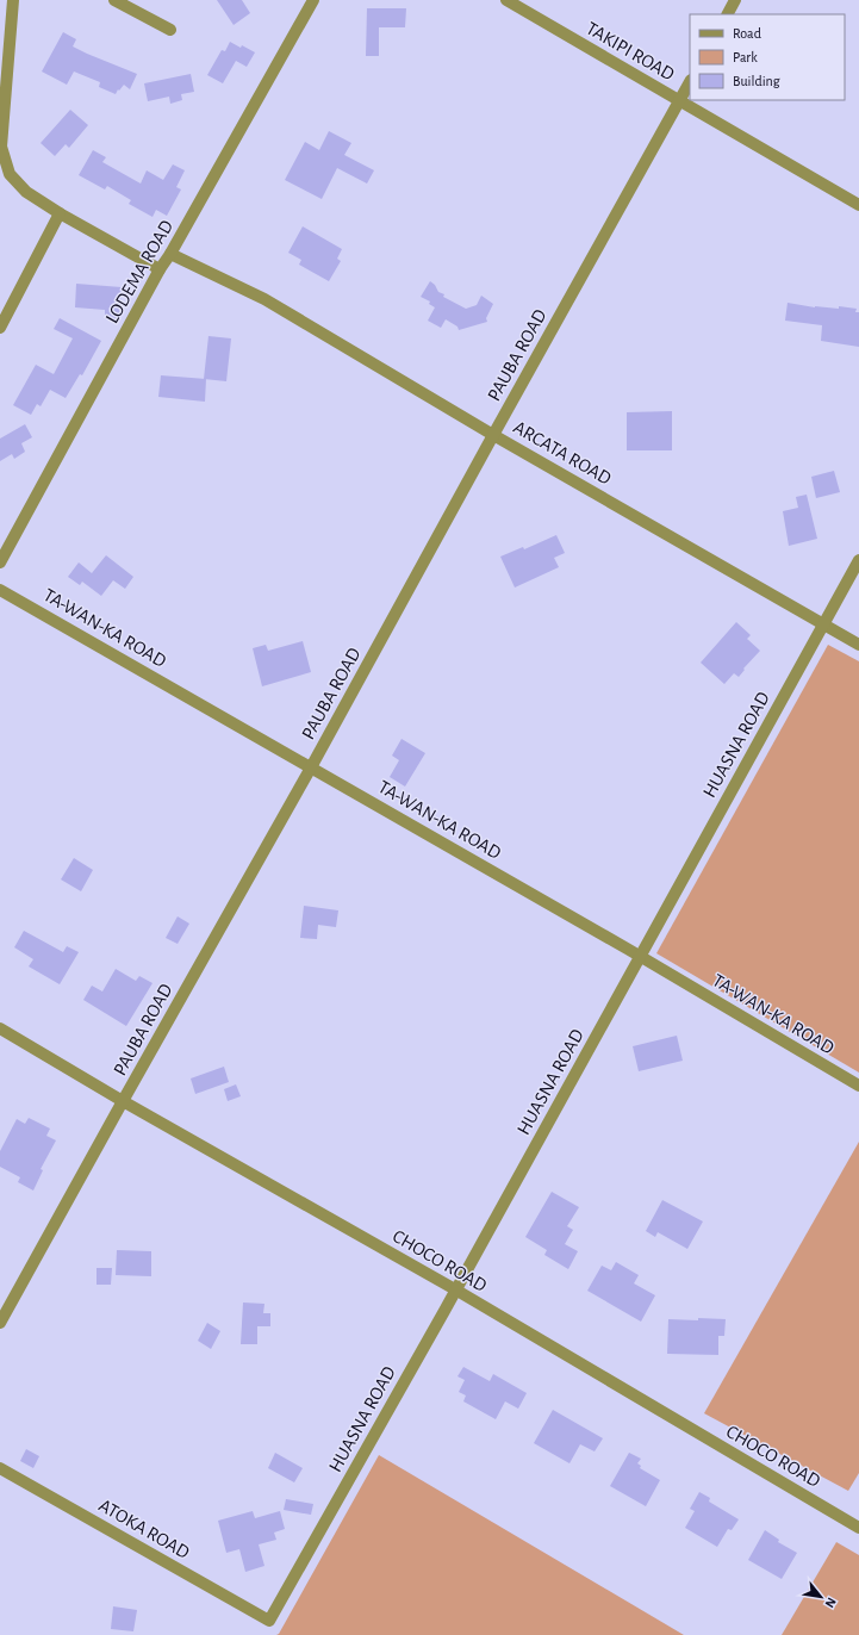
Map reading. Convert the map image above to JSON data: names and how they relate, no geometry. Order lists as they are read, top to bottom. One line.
{"streets":{"street":["TAKIPI ROAD","LODEMA ROAD","PAUBA ROAD","ARCATA ROAD","TA-WAN-KA ROAD","HUASNA ROAD","CHOCO ROAD","ATOKA ROAD"]},"crossings":[["TAKIPI ROAD","PAUBA ROAD"],["LODEMA ROAD","ARCATA ROAD"],["PAUBA ROAD","ARCATA ROAD"],["PAUBA ROAD","TA-WAN-KA ROAD"],["PAUBA ROAD","CHOCO ROAD"],["ARCATA ROAD","HUASNA ROAD"],["TA-WAN-KA ROAD","HUASNA ROAD"],["HUASNA ROAD","CHOCO ROAD"],["HUASNA ROAD","ATOKA ROAD"]],"legend":["Road","Park","Building"],"north":"bottom right"}
